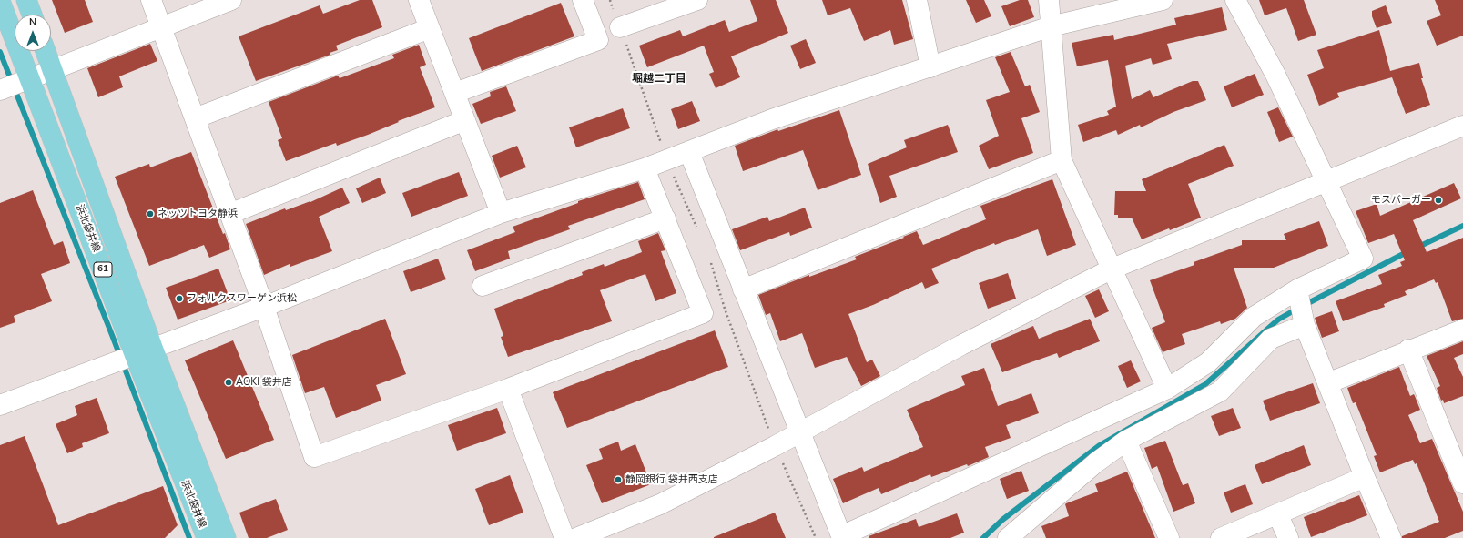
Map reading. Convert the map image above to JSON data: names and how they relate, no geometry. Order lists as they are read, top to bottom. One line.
{"streets":{"main road":["浜北袋井線","61"]},"districts":["堀越二丁目"],"places":["モスバーガー","ネッツトヨタ静浜","フォルクスワーゲン浜松","AOKI 袋井店","静岡銀行 袋井西支店"],"north":"top"}
